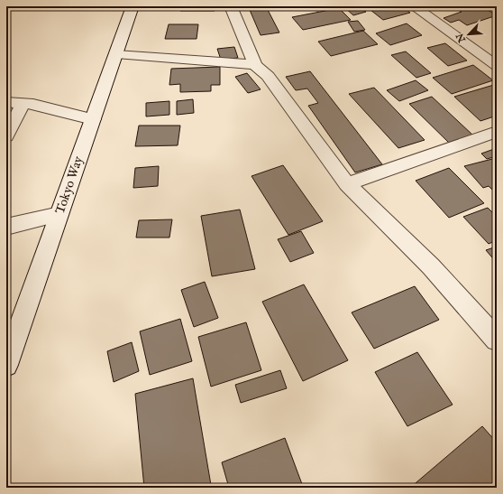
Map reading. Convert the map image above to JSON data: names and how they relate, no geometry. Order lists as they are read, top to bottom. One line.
{"streets":{"street":["Tokyo Way"]},"north":"bottom left"}
